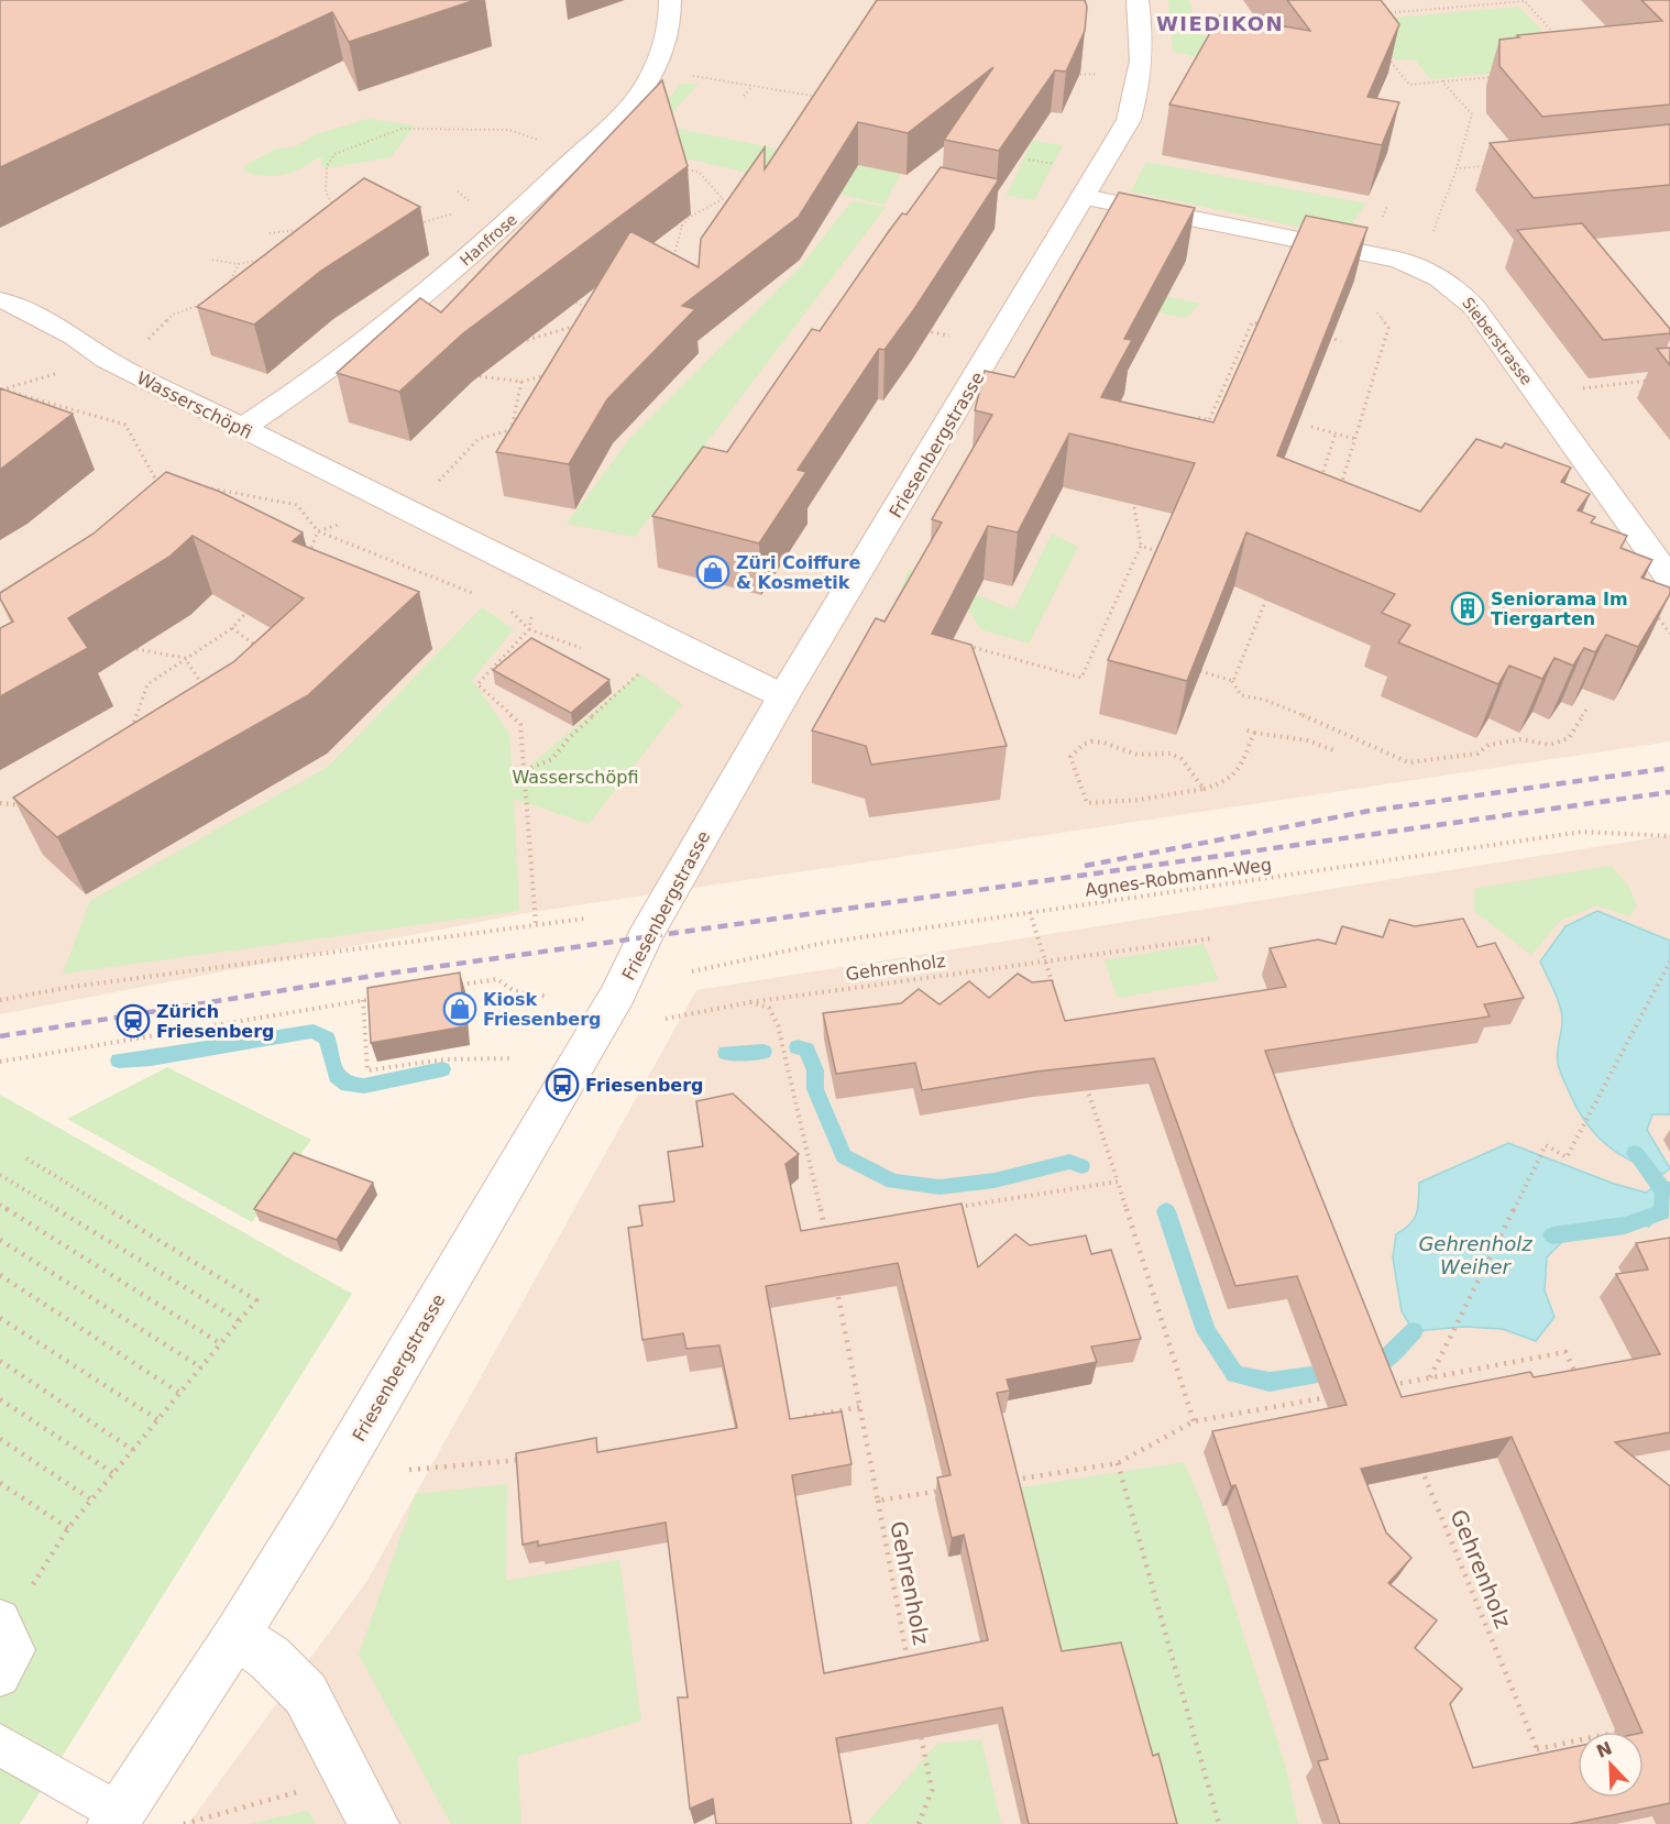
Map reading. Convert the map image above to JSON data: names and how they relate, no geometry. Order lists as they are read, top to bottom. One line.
{"streets":{"street":["Hanfrose","Sieberstrasse","Wasserschöpfi","Friesenbergstrasse"],"path":["Agnes-Robmann-Weg","Gehrenholz"]},"crossings":[["Hanfrose","Wasserschöpfi"],["Sieberstrasse","Friesenbergstrasse"],["Wasserschöpfi","Friesenbergstrasse"]],"districts":["WIEDIKON"],"water":["Gehrenholz Weiher"],"parks":["Wasserschöpfi"],"places":{"shop":["Züri Coiffure & Kosmetik","Kiosk Friesenberg"],"building":["Seniorama Im Tiergarten"],"station":["Zürich Friesenberg"],"bus stop":["Friesenberg"]},"north":"top left"}
